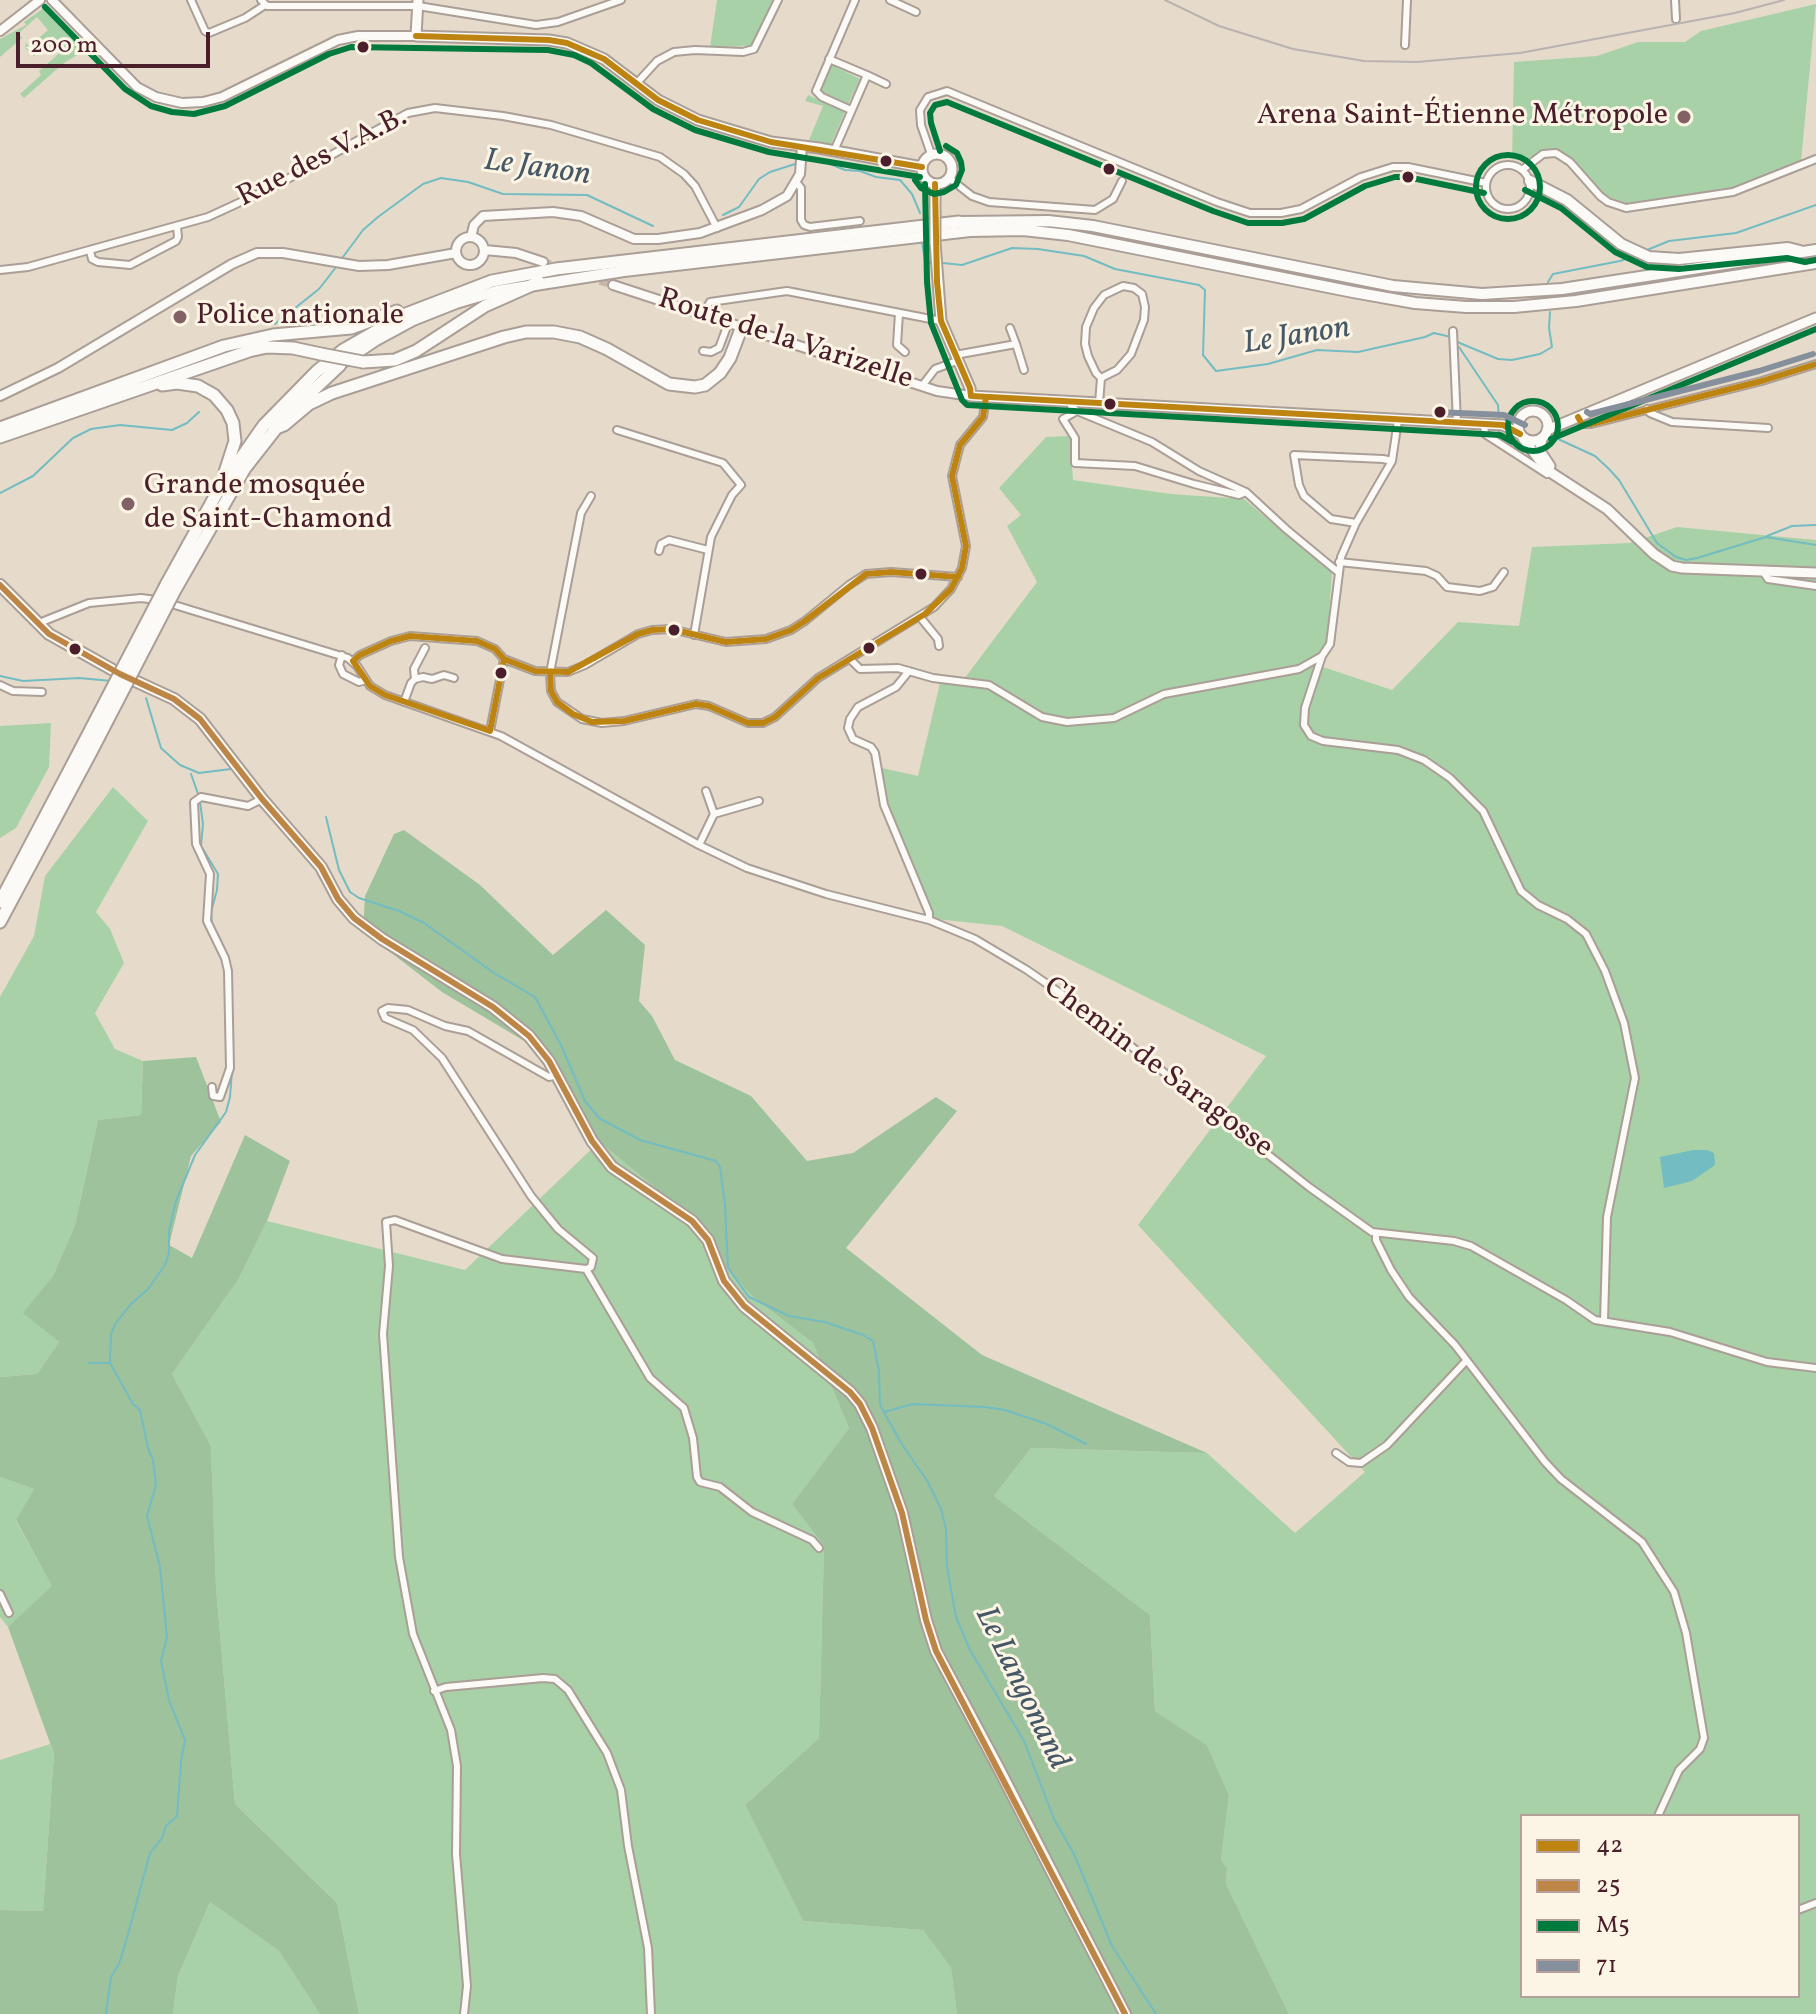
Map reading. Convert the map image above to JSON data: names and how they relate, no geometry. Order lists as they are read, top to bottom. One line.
{"streets":{"main road":["Route de la Varizelle"],"street":["Rue des V.A.B.","Chemin de Saragosse"]},"water":["Le Janon","Le Langonand"],"places":["Arena Saint-Étienne Métropole","Police nationale","Grande mosquée de Saint-Chamond"],"lines":["transit line M5","transit line 42","transit line 71","transit line 25"],"legend":["42","25","M5","71"],"scale_bar":"200 m"}
